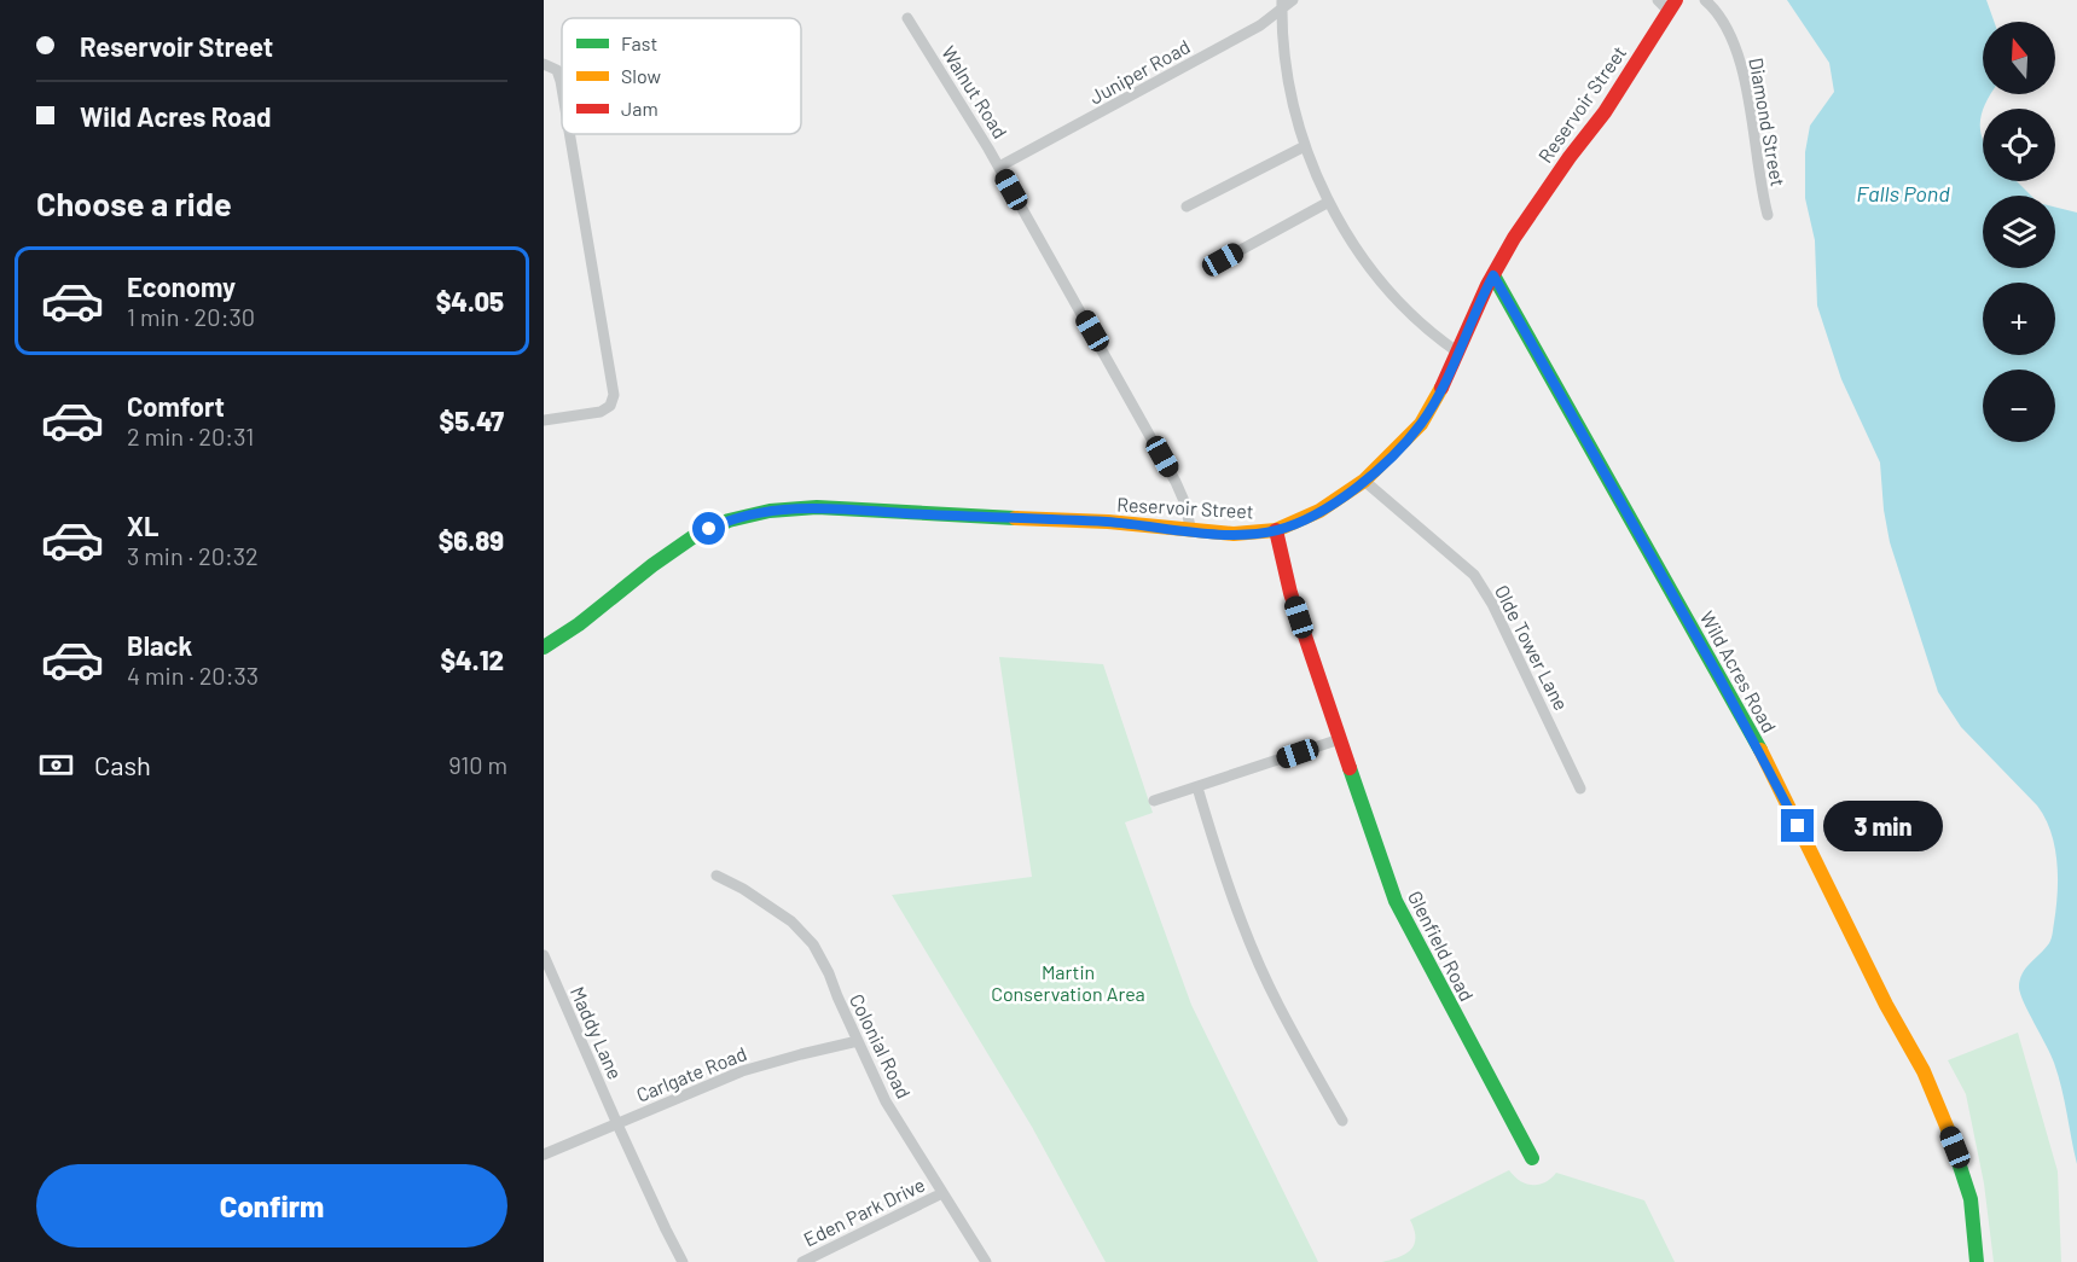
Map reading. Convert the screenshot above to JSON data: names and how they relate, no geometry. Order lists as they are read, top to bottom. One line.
{"streets":{"street":["Juniper Road","Walnut Road","Reservoir Street","Diamond Street","Olde Tower Lane","Wild Acres Road","Glenfield Road","Maddy Lane","Colonial Road","Carlgate Road","Eden Park Drive"]},"crossings":[["Juniper Road","Walnut Road"],["Walnut Road","Reservoir Street"],["Reservoir Street","Olde Tower Lane"],["Reservoir Street","Wild Acres Road"],["Reservoir Street","Glenfield Road"],["Maddy Lane","Carlgate Road"],["Colonial Road","Carlgate Road"],["Colonial Road","Eden Park Drive"]],"water":["Falls Pond"],"parks":["Martin Conservation Area"],"legend":["Fast","Slow","Jam"],"north":"top","page":{"banner":["Reservoir Street","Wild Acres Road"],"map_buttons":["+","−"],"heading":"Choose a ride","list":[{"name":"Economy","note":"1 min · 20:30","value":"$4.05"},{"name":"Comfort","note":"2 min · 20:31","value":"$5.47"},{"name":"XL","note":"3 min · 20:32","value":"$6.89"},{"name":"Black","note":"4 min · 20:33","value":"$4.12"}],"pay":["Cash","910 m"],"bubble":"3 min","buttons":"Confirm"}}
